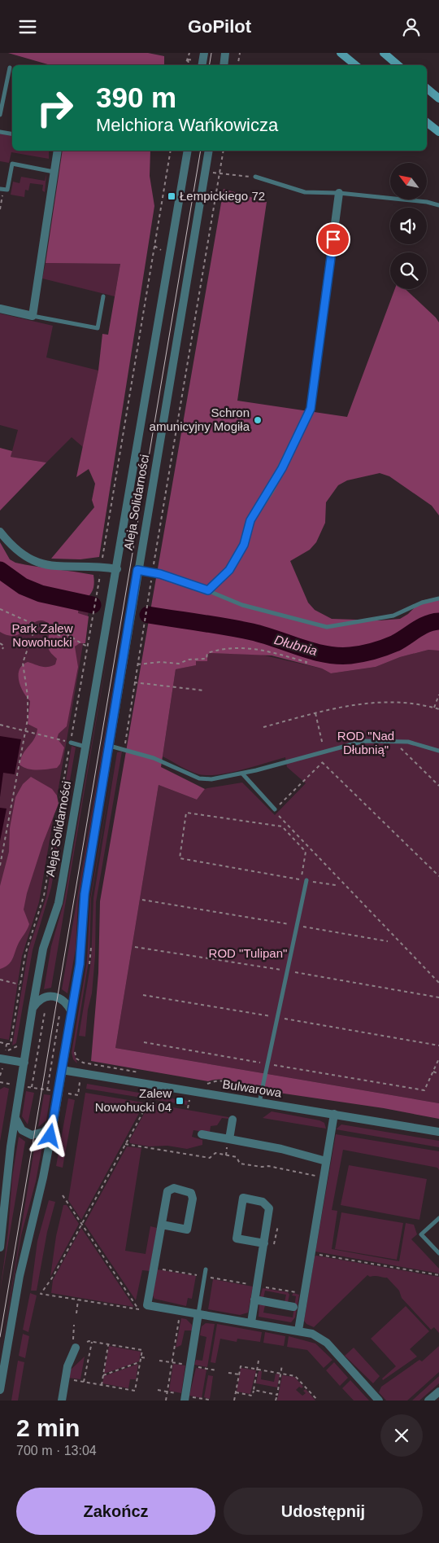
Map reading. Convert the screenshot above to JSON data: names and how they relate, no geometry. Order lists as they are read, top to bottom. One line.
{"streets":{"street":["Aleja Solidarności","Bulwarowa"]},"crossings":[["Aleja Solidarności","Bulwarowa"]],"water":["Dłubnia"],"parks":["Park Zalew Nowohucki","ROD \"Nad Dłubnią\"","ROD \"Tulipan\""],"places":{"transit":["Łempickiego 72","Zalew Nowohucki 04"],"other":["Schron amunicyjny Mogiła"]},"north":"top left","page":{"header":"GoPilot","turn":["390 m","Melchiora Wańkowicza"],"heading":["2 min","700 m · 13:04"],"buttons":["Zakończ","Udostępnij"]}}
